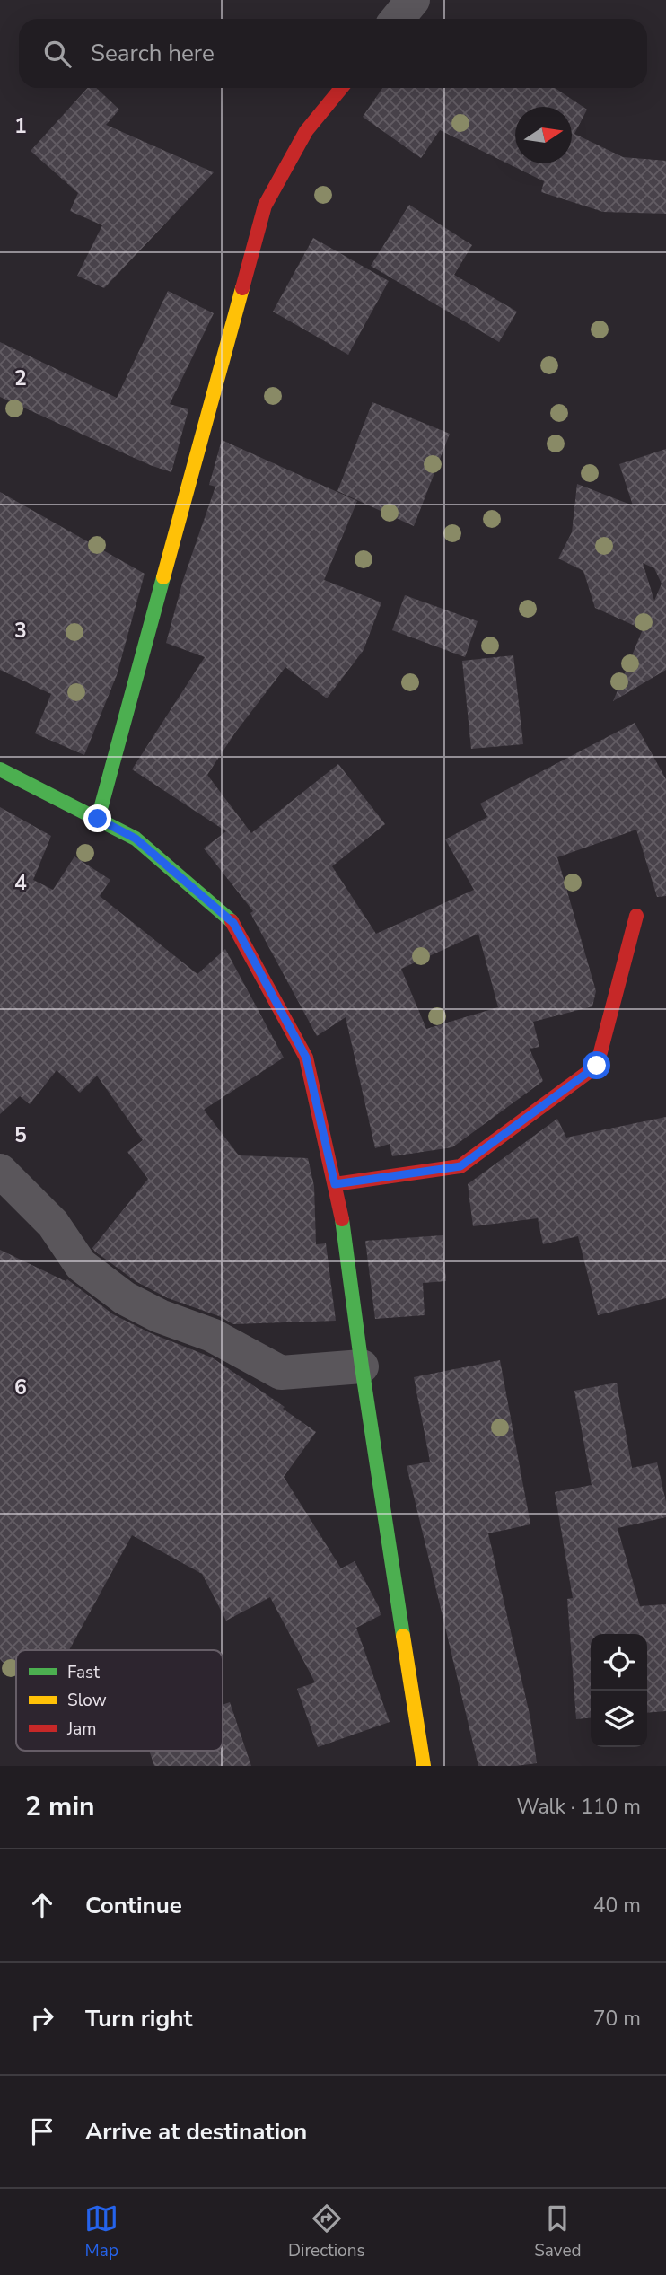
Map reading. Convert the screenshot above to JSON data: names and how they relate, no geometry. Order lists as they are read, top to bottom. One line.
{"legend":["Fast","Slow","Jam"],"north":"right","page":{"search":"Search here","heading":["2 min","Walk · 110 m"],"list":[["Continue","40 m"],["Turn right","70 m"],"Arrive at destination"],"nav":["Map","Directions","Saved"]},"grid":{"rows":["1","2","3","4","5","6"]}}
